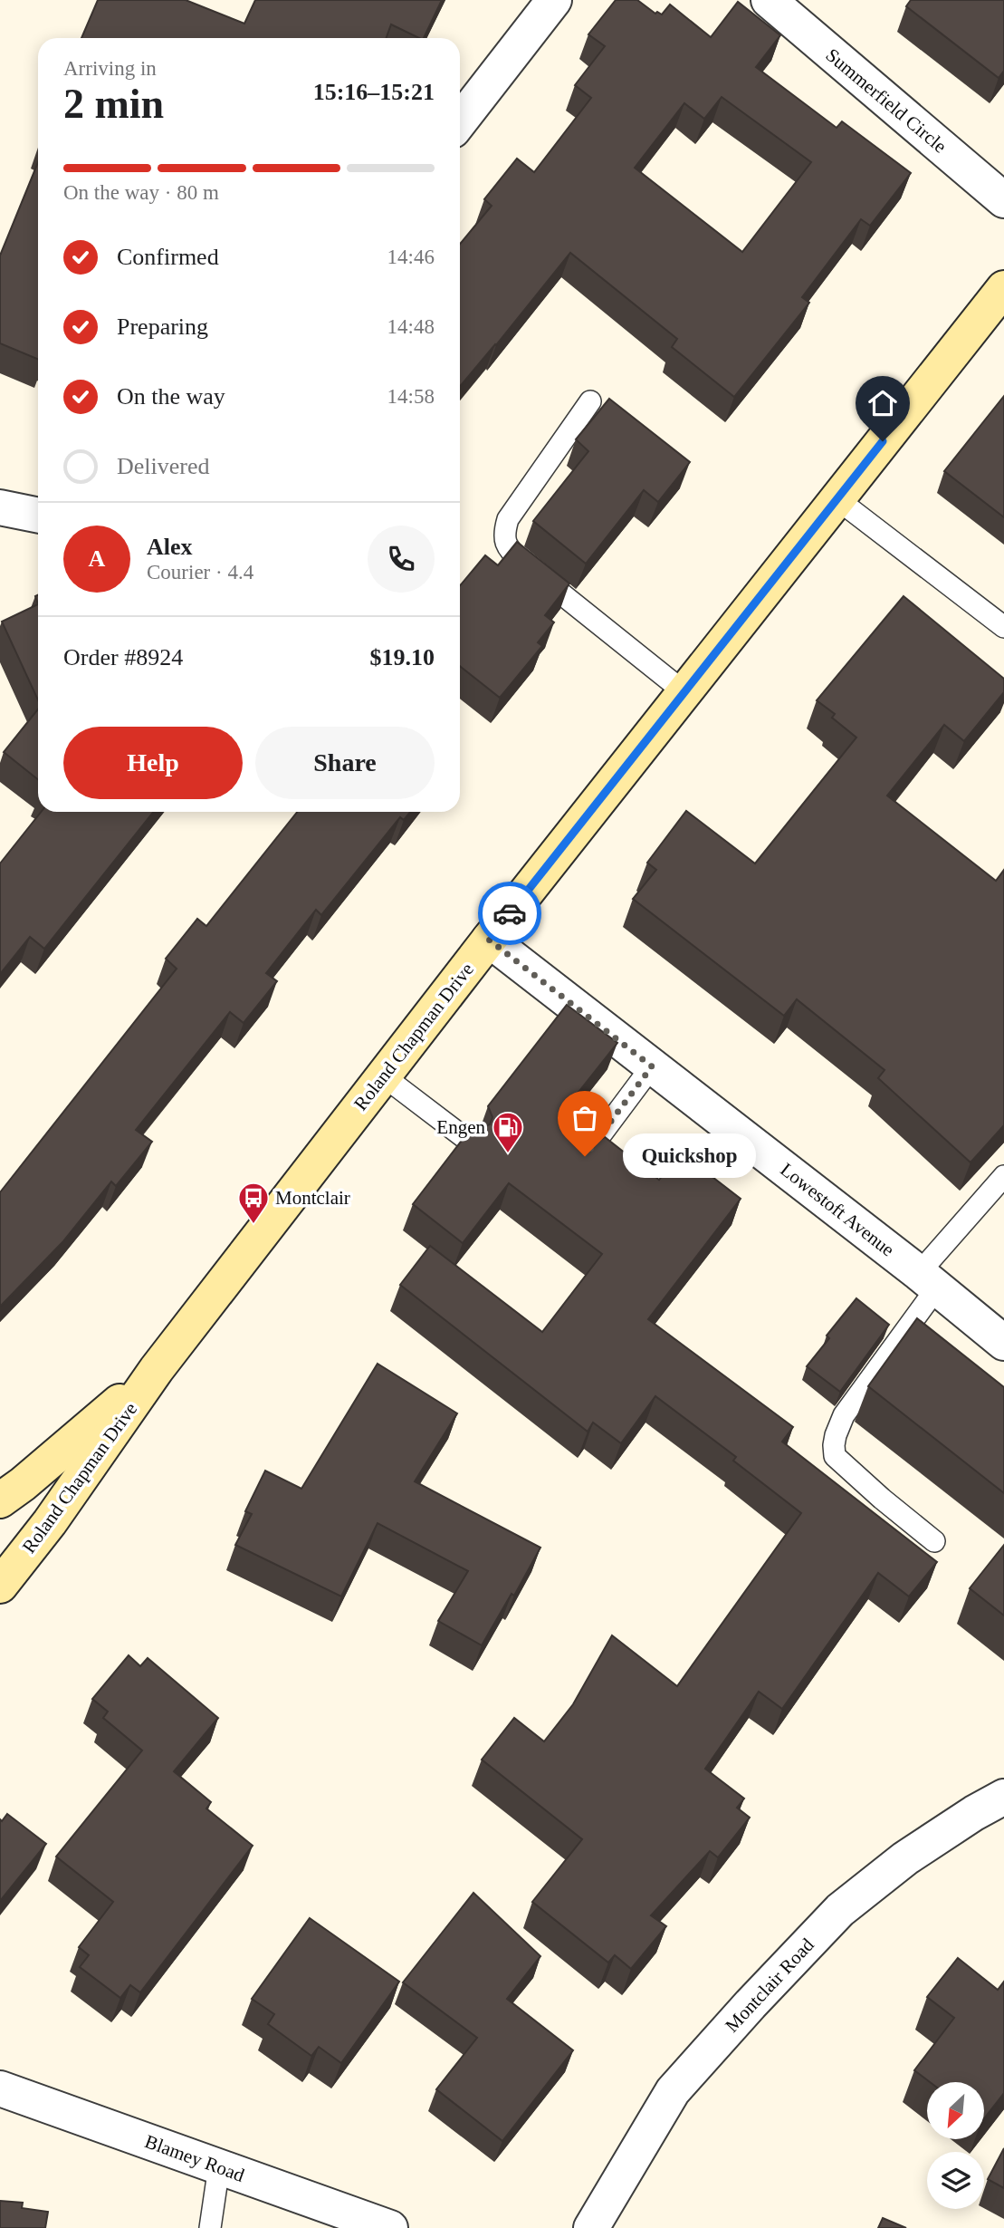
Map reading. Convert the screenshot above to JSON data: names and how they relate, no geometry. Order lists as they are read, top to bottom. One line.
{"streets":{"street":["Summerfield Circle","Roland Chapman Drive","Lowestoft Avenue","Montclair Road","Blamey Road"]},"crossings":[["Roland Chapman Drive","Lowestoft Avenue"]],"places":{"fuel station":["Engen"],"other":["Quickshop"],"bus stop":["Montclair"]},"north":"bottom left","page":{"heading":["2 min","Arriving in","15:16–15:21"],"panel":["Alex","Courier · 4.4","Order #8924","$19.10"],"bar":"On the way · 80 m","list":[["Confirmed","14:46"],["Preparing","14:48"],["On the way","14:58"],"Delivered"],"round":"A","buttons":["Help","Share"],"bubble":"Quickshop"}}
